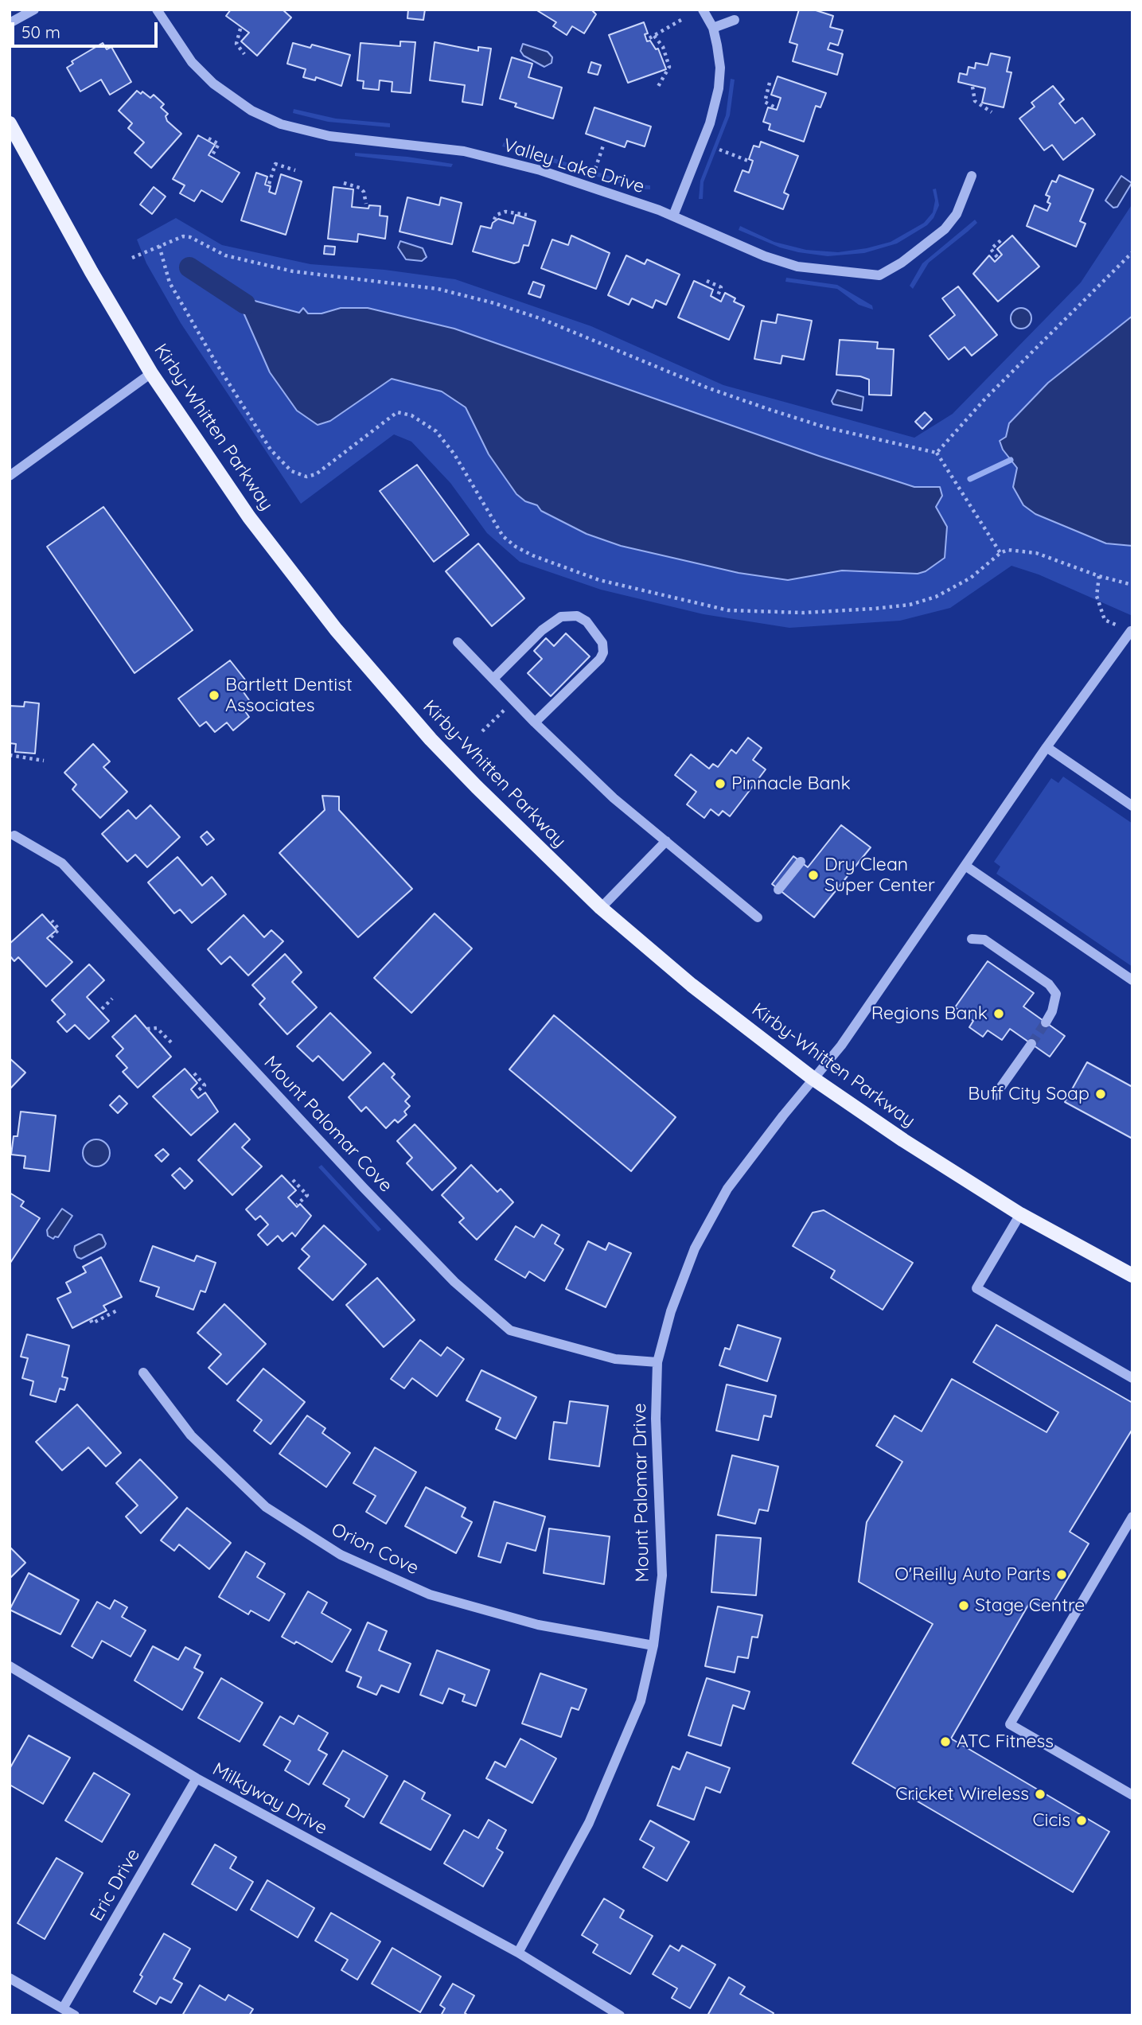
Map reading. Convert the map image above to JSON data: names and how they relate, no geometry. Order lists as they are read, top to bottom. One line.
{"streets":{"main road":["Kirby-Whitten Parkway"],"street":["Valley Lake Drive","Mount Palomar Cove","Mount Palomar Drive","Orion Cove","Milkyway Drive","Eric Drive"]},"crossings":[["Kirby-Whitten Parkway","Mount Palomar Drive"],["Mount Palomar Cove","Mount Palomar Drive"],["Mount Palomar Drive","Orion Cove"],["Mount Palomar Drive","Milkyway Drive"],["Milkyway Drive","Eric Drive"]],"places":["Bartlett Dentist Associates","Pinnacle Bank","Dry Clean Super Center","Regions Bank","Buff City Soap","O'Reilly Auto Parts","Stage Centre","ATC Fitness","Cricket Wireless","Cicis"],"scale_bar":"50 m"}
